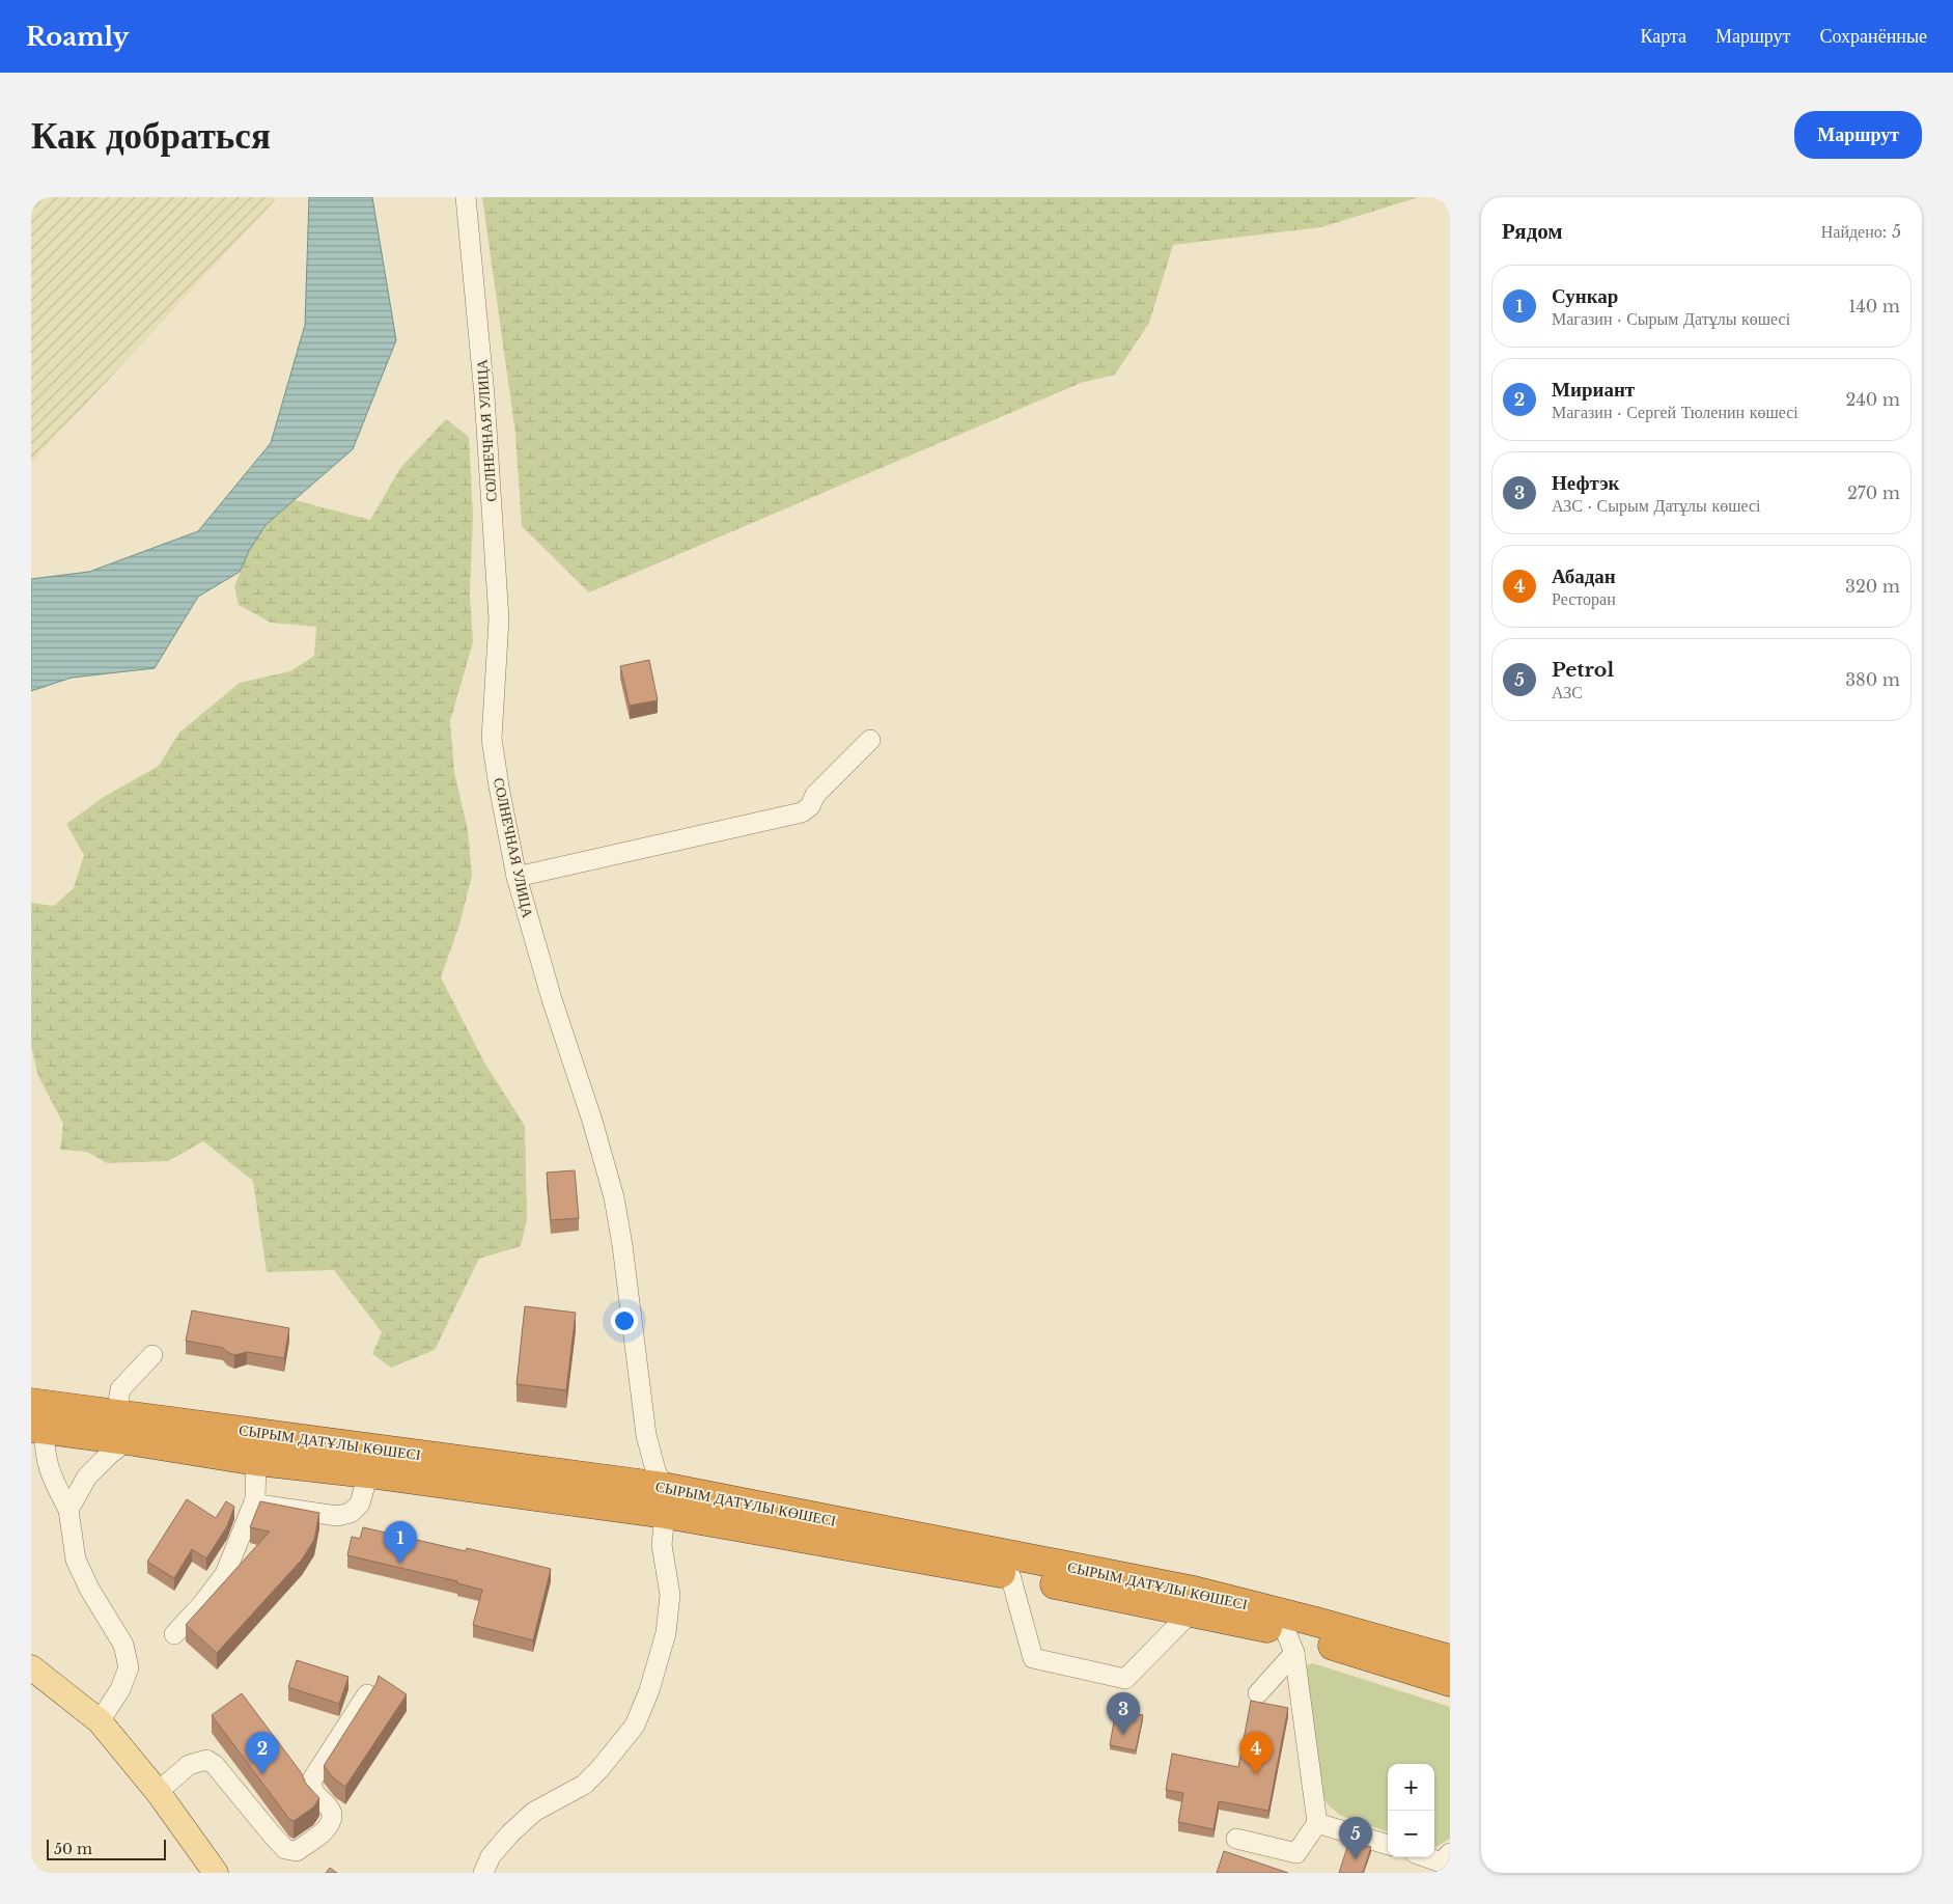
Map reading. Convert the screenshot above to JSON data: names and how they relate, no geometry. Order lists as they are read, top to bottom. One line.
{"streets":{"highway":["СЫРЫМ ДАТҰЛЫ КӨШЕСІ"],"street":["СОЛНЕЧНАЯ УЛИЦА"]},"crossings":[["СОЛНЕЧНАЯ УЛИЦА","СЫРЫМ ДАТҰЛЫ КӨШЕСІ"]],"scale_bar":"50 m","page":{"header":"Roamly","nav":["Карта","Маршрут","Сохранённые"],"buttons":"Маршрут","title":"Как добраться","heading":["Рядом","Найдено: 5"],"list":[{"mark":"1","name":"Сункар","note":"Магазин · Сырым Датұлы көшесі","value":"140 m"},{"mark":"2","name":"Мириант","note":"Магазин · Сергей Тюленин көшесі","value":"240 m"},{"mark":"3","name":"Нефтэк","note":"АЗС · Сырым Датұлы көшесі","value":"270 m"},{"mark":"4","name":"Абадан","note":"Ресторан","value":"320 m"},{"mark":"5","name":"Petrol","note":"АЗС","value":"380 m"}],"pins":["1","3","2","4","5"],"map_buttons":["+","−"],"scale":"50 m"}}
